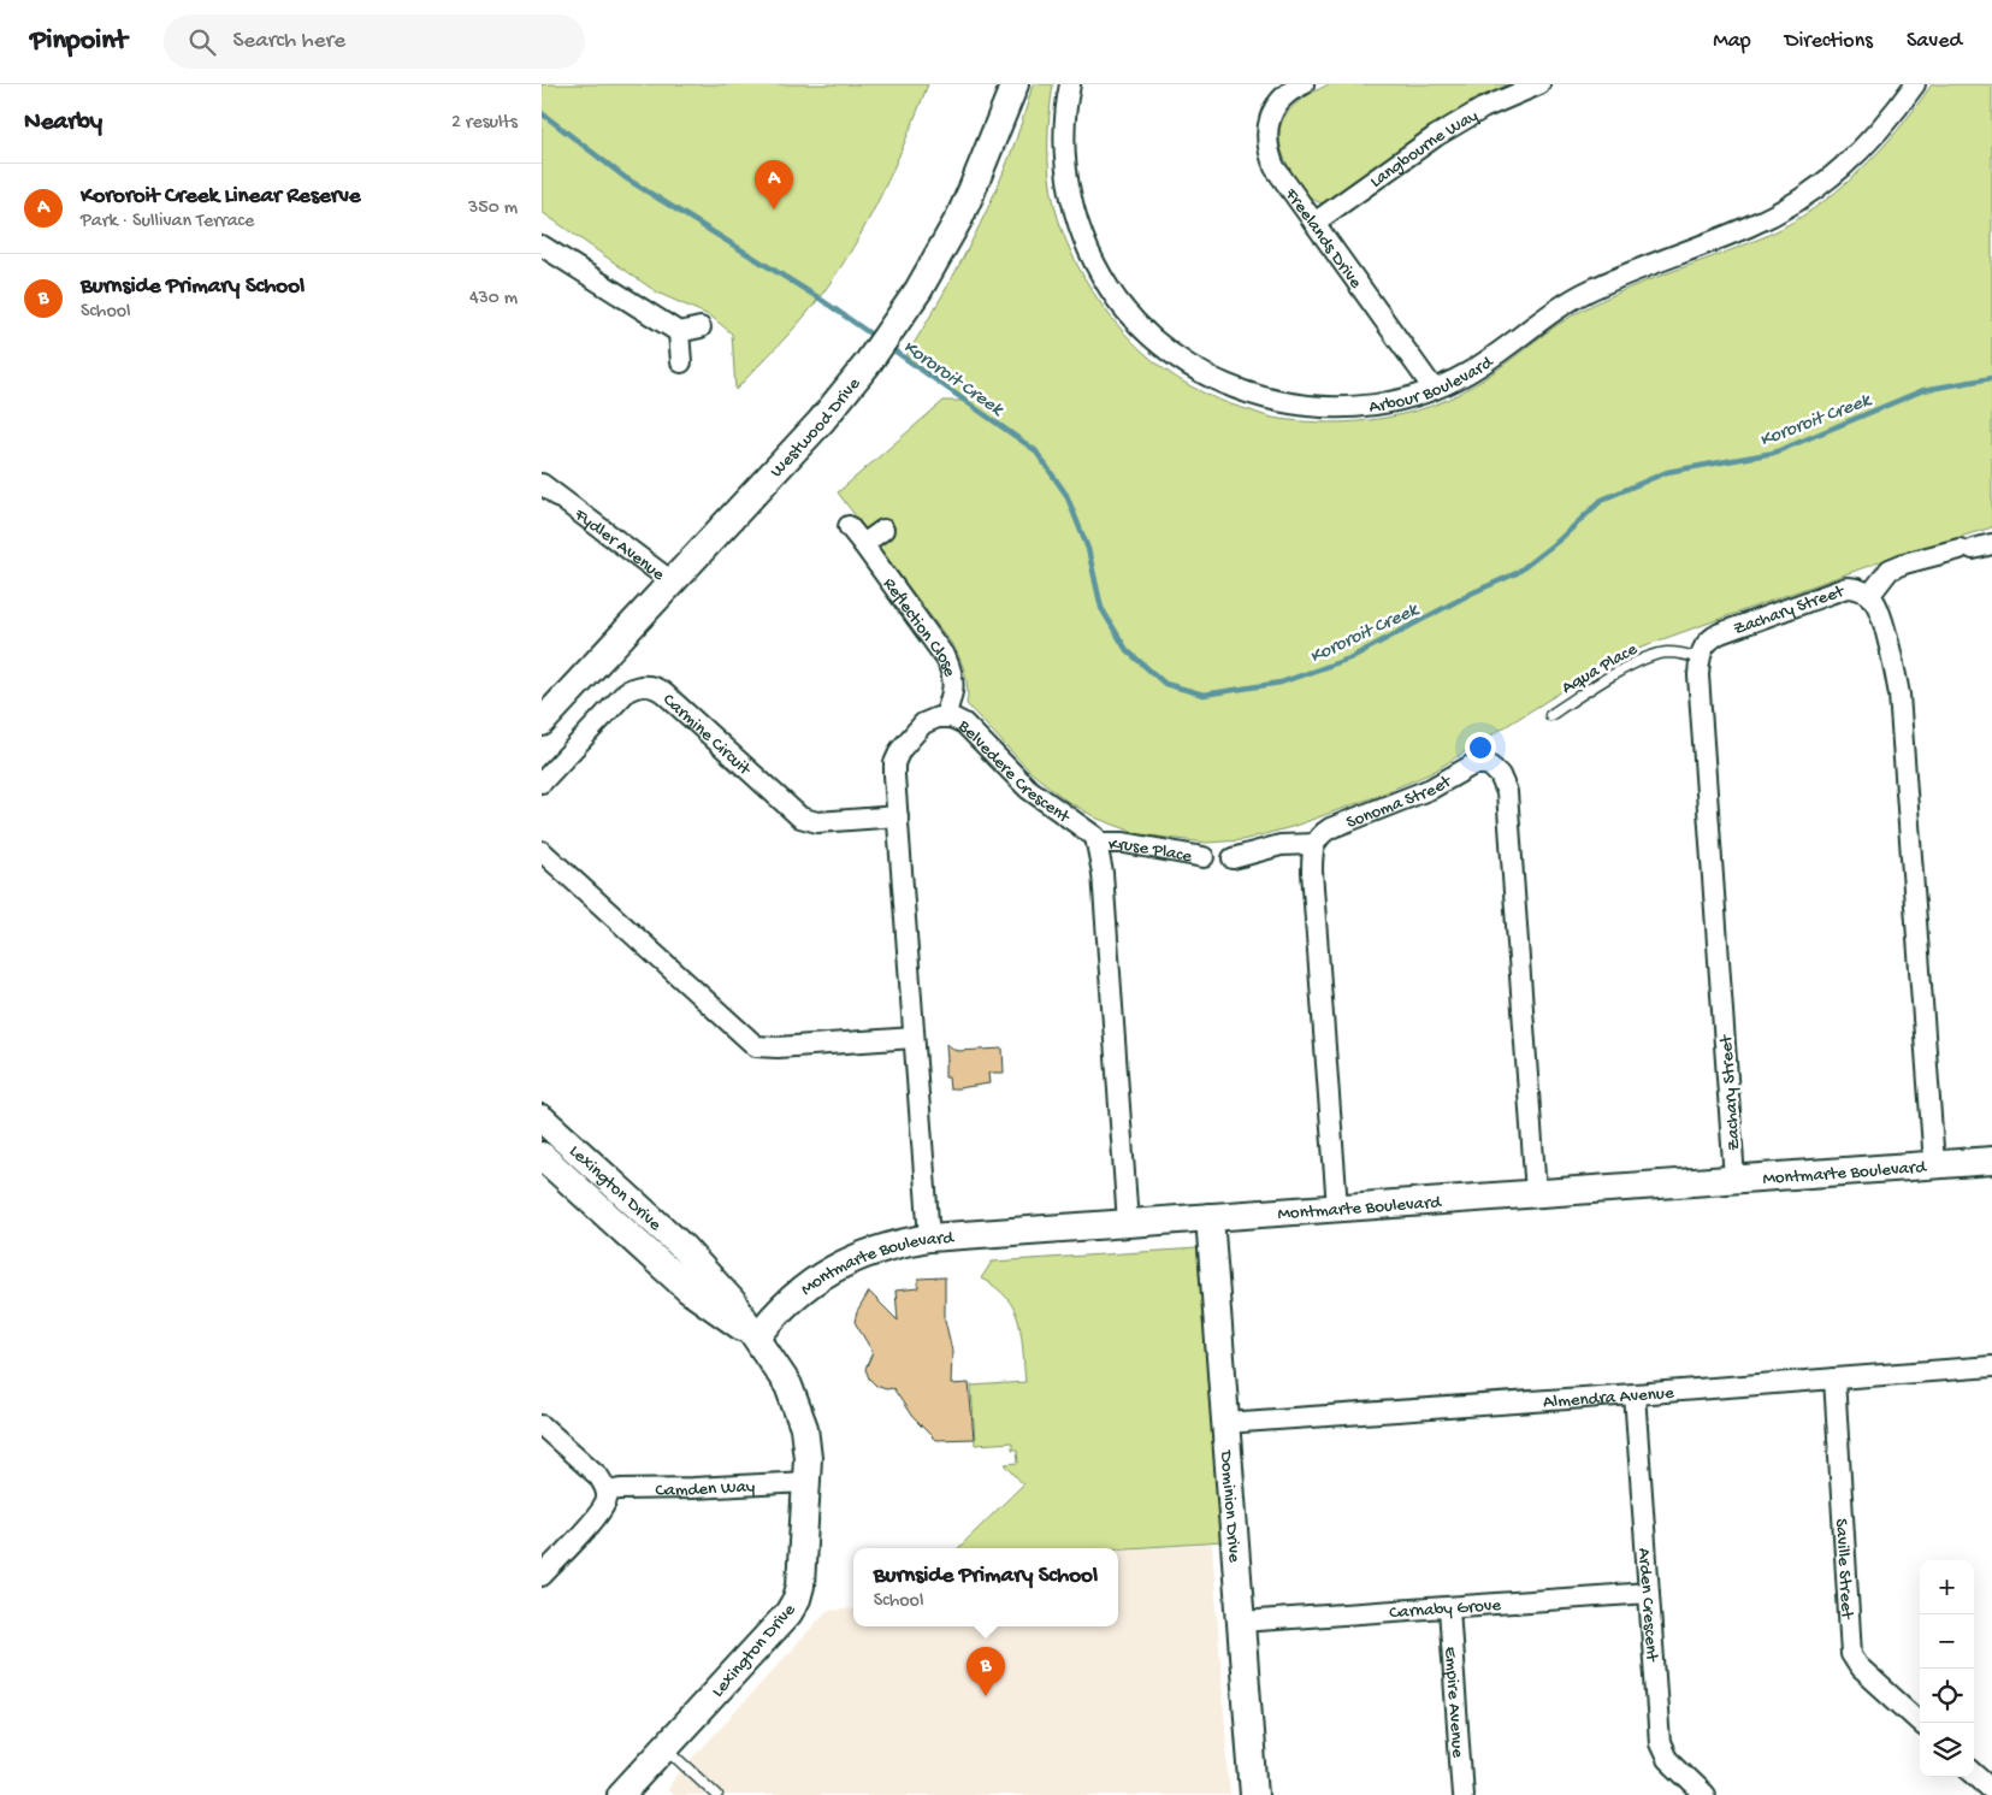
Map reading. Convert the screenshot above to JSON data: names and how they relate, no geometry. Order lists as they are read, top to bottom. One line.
{"streets":{"street":["Langbourne Way","Freelands Drive","Arbour Boulevard","Westwood Drive","Fydler Avenue","Zachary Street","Reflection Close","Carmine Circuit","Belvedere Crescent","Sonoma Street","Kruse Place","Montmarte Boulevard","Lexington Drive","Almendra Avenue","Camden Way","Dominion Drive","Saville Street","Arden Crescent","Carnaby Grove","Empire Avenue"],"lane":["Aqua Place"]},"crossings":[["Langbourne Way","Freelands Drive"],["Freelands Drive","Arbour Boulevard"],["Westwood Drive","Fydler Avenue"],["Zachary Street","Aqua Place"],["Zachary Street","Montmarte Boulevard"],["Reflection Close","Belvedere Crescent"],["Carmine Circuit","Belvedere Crescent"],["Belvedere Crescent","Kruse Place"],["Belvedere Crescent","Montmarte Boulevard"],["Sonoma Street","Montmarte Boulevard"],["Montmarte Boulevard","Lexington Drive"],["Montmarte Boulevard","Dominion Drive"],["Lexington Drive","Camden Way"],["Almendra Avenue","Dominion Drive"],["Almendra Avenue","Saville Street"],["Almendra Avenue","Arden Crescent"],["Dominion Drive","Carnaby Grove"],["Arden Crescent","Carnaby Grove"],["Carnaby Grove","Empire Avenue"]],"water":["Kororoit Creek"],"page":{"header":"Pinpoint","search":"Search here","nav":["Map","Directions","Saved"],"heading":["Nearby","2 results"],"pins":["A","B"],"list":[{"mark":"A","name":"Kororoit Creek Linear Reserve","note":"Park · Sullivan Terrace","value":"350 m"},{"mark":"B","name":"Burnside Primary School","note":"School","value":"430 m"}],"popup":["Burnside Primary School","School"],"map_buttons":["+","−"]}}
